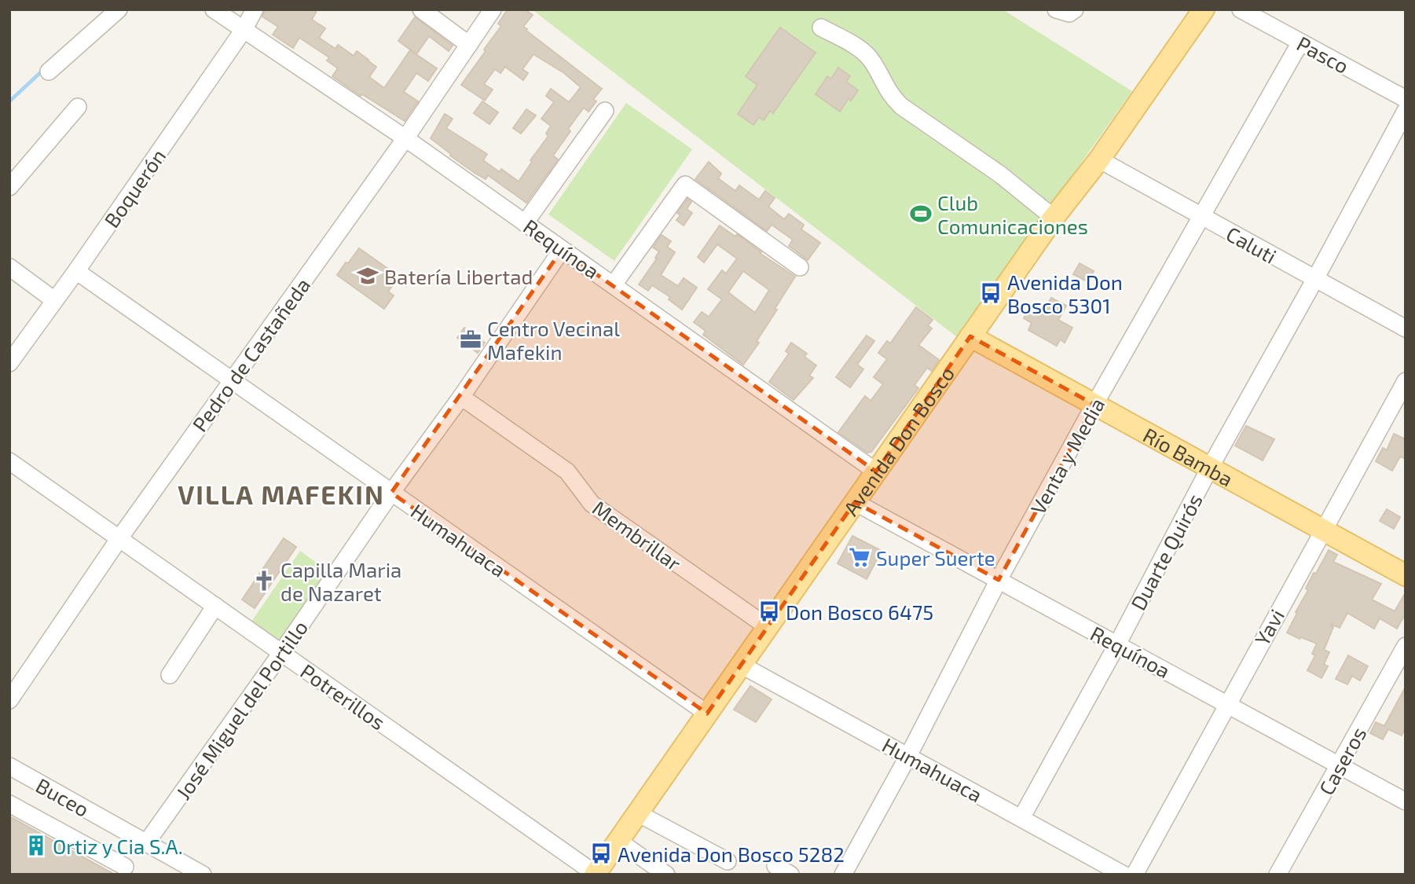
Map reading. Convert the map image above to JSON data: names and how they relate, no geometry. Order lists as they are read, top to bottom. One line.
{"streets":{"main road":["Avenida Don Bosco","Río Bamba"],"street":["Pasco","Boquerón","Caluti","Requínoa","Pedro de Castañeda","Venta y Media","Membrillar","Humahuaca","Duarte Quirós","Yavi","Potrerillos","José Miguel del Portillo","Caseros","Buceo"]},"crossings":[["Pasco","Venta y Media"],["Boquerón","Requínoa"],["Boquerón","Humahuaca"],["Caluti","Avenida Don Bosco"],["Caluti","Venta y Media"],["Caluti","Duarte Quirós"],["Requínoa","Pedro de Castañeda"],["Requínoa","Avenida Don Bosco"],["Requínoa","Venta y Media"],["Requínoa","Duarte Quirós"],["Requínoa","Yavi"],["Requínoa","José Miguel del Portillo"],["Requínoa","Caseros"],["Pedro de Castañeda","Humahuaca"],["Pedro de Castañeda","Potrerillos"],["Avenida Don Bosco","Río Bamba"],["Avenida Don Bosco","Membrillar"],["Avenida Don Bosco","Humahuaca"],["Avenida Don Bosco","Potrerillos"],["Venta y Media","Río Bamba"],["Venta y Media","Humahuaca"],["Río Bamba","Duarte Quirós"],["Río Bamba","Yavi"],["Membrillar","José Miguel del Portillo"],["Humahuaca","Duarte Quirós"],["Humahuaca","José Miguel del Portillo"],["Potrerillos","José Miguel del Portillo"],["José Miguel del Portillo","Buceo"]],"districts":["VILLA MAFEKIN"],"places":{"sports":["Club Comunicaciones"],"school or university":["Batería Libertad"],"bus stop":["Avenida Don Bosco 5301","Don Bosco 6475","Avenida Don Bosco 5282"],"office":["Centro Vecinal Mafekin"],"supermarket":["Super Suerte"],"church":["Capilla Maria de Nazaret"],"building":["Ortiz y Cia S.A."]}}
